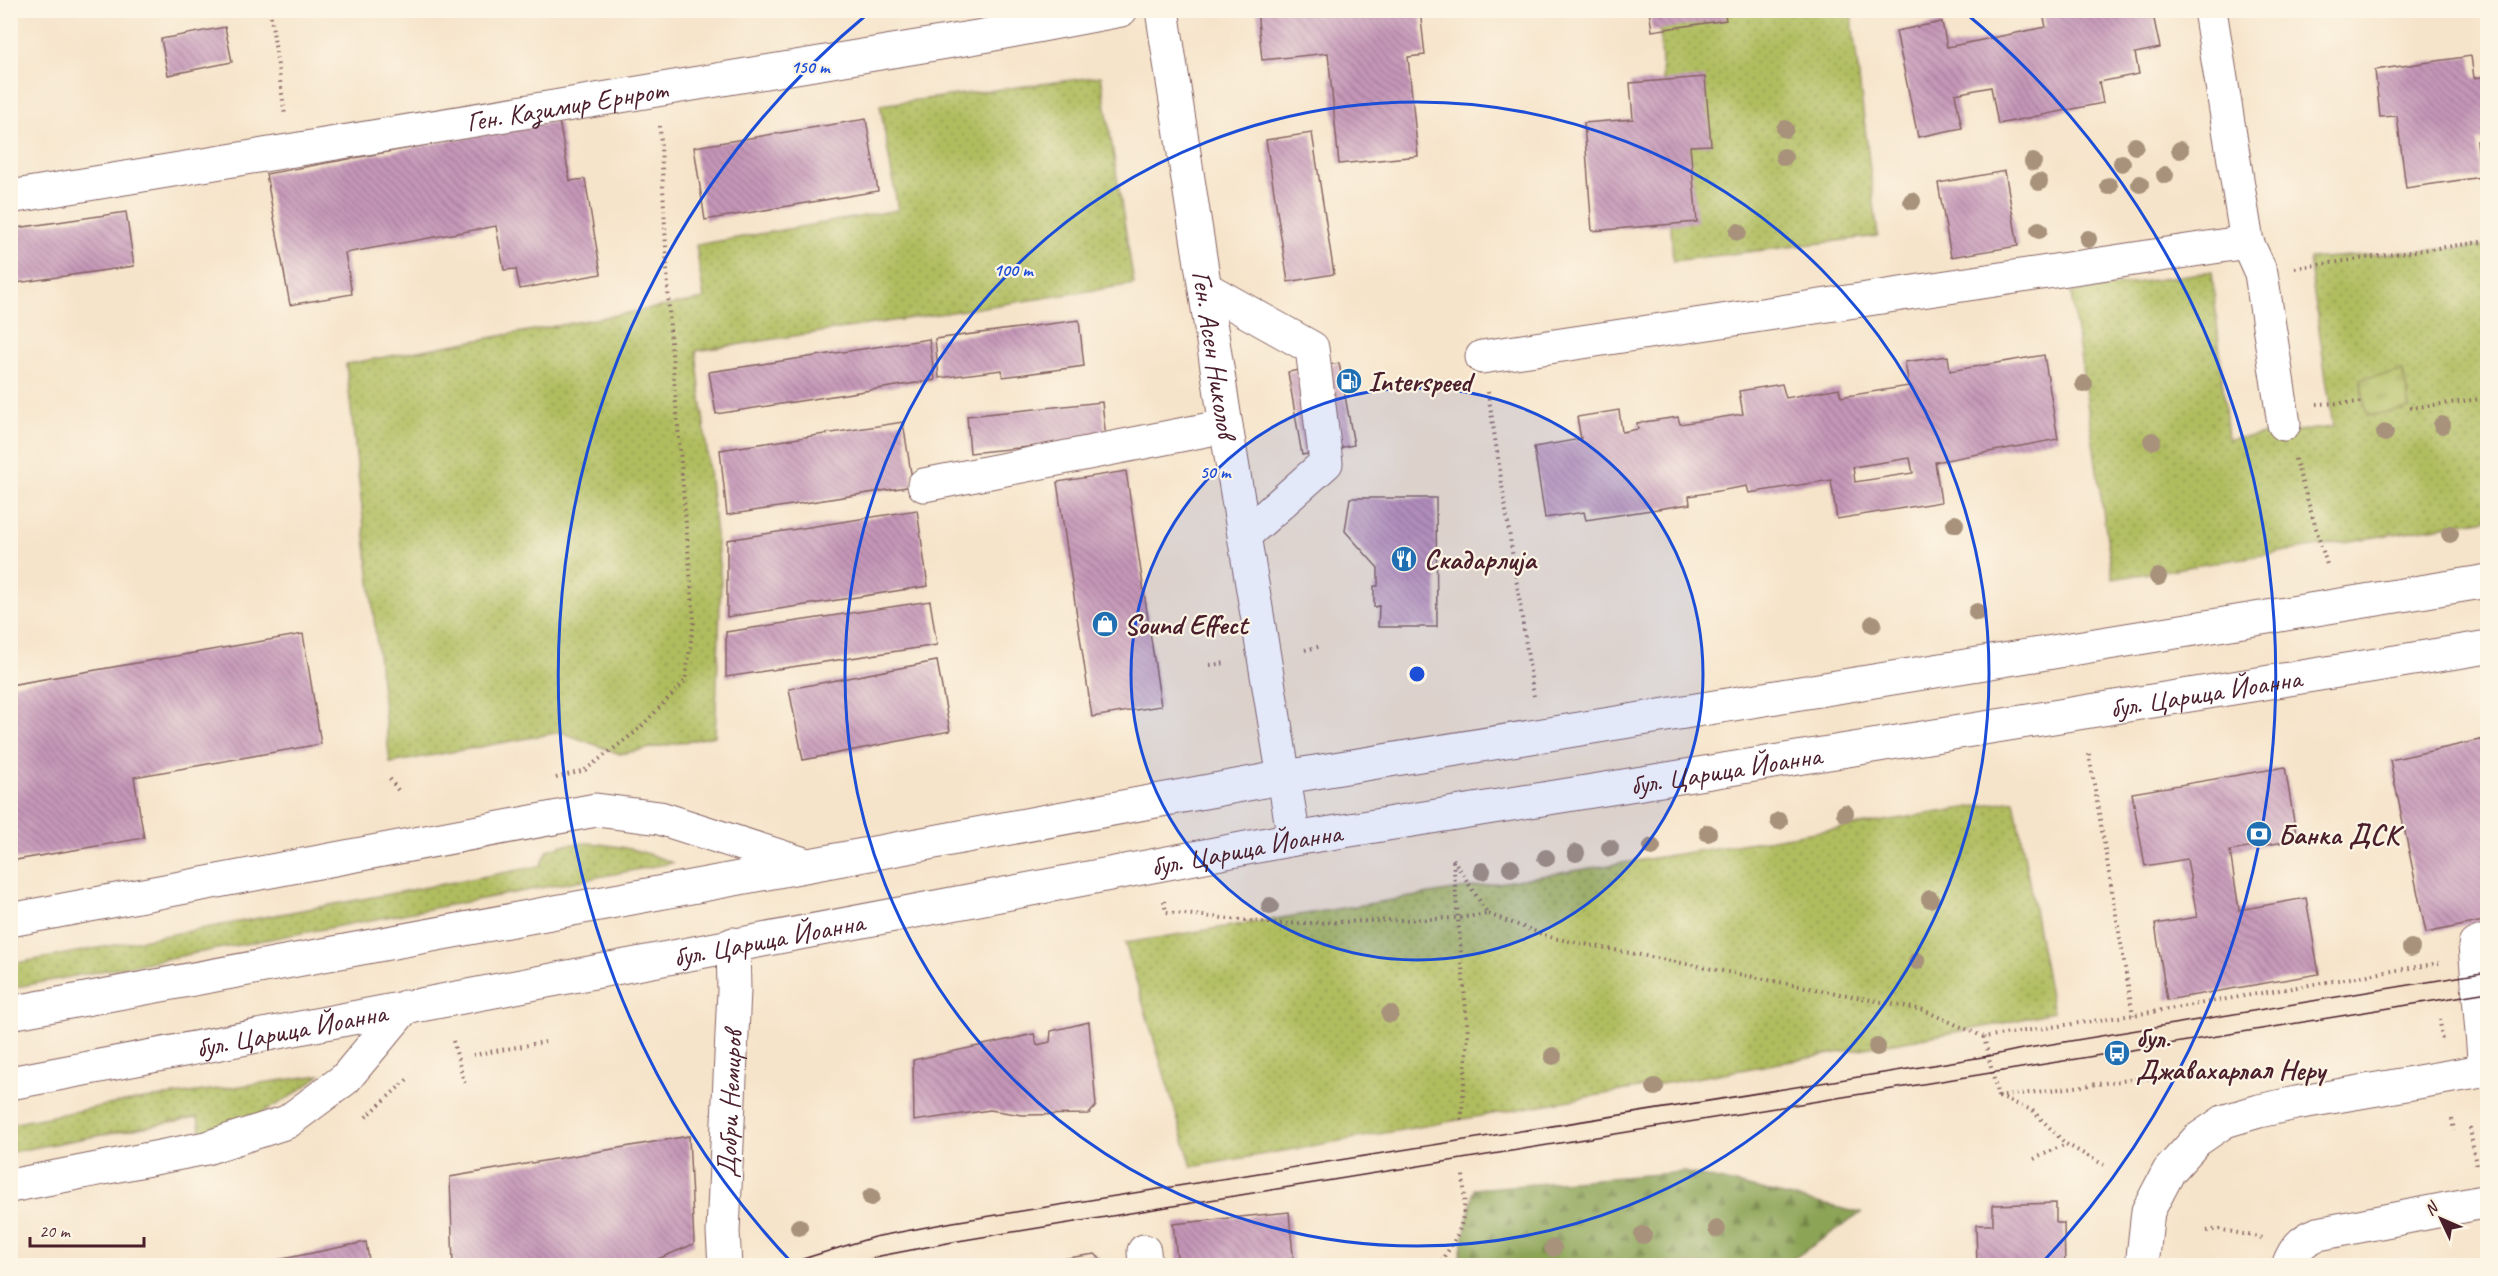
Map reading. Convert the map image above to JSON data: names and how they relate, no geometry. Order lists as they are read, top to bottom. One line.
{"streets":{"main road":["Ген. Казимир Ернрот","Ген. Асен Николов","бул. Царица Йоанна","Добри Немиров"]},"crossings":[["Ген. Асен Николов","бул. Царица Йоанна"],["бул. Царица Йоанна","Добри Немиров"]],"places":{"fuel station":["Interspeed"],"restaurant":["Скадарлиjа"],"shop":["Sound Effect"],"bank":["Банка ДСК"],"bus stop":["бул. Джавахарлал Неру"]},"scale_bar":"20 m","north":"top left","rings":["150 m","100 m","50 m"]}
